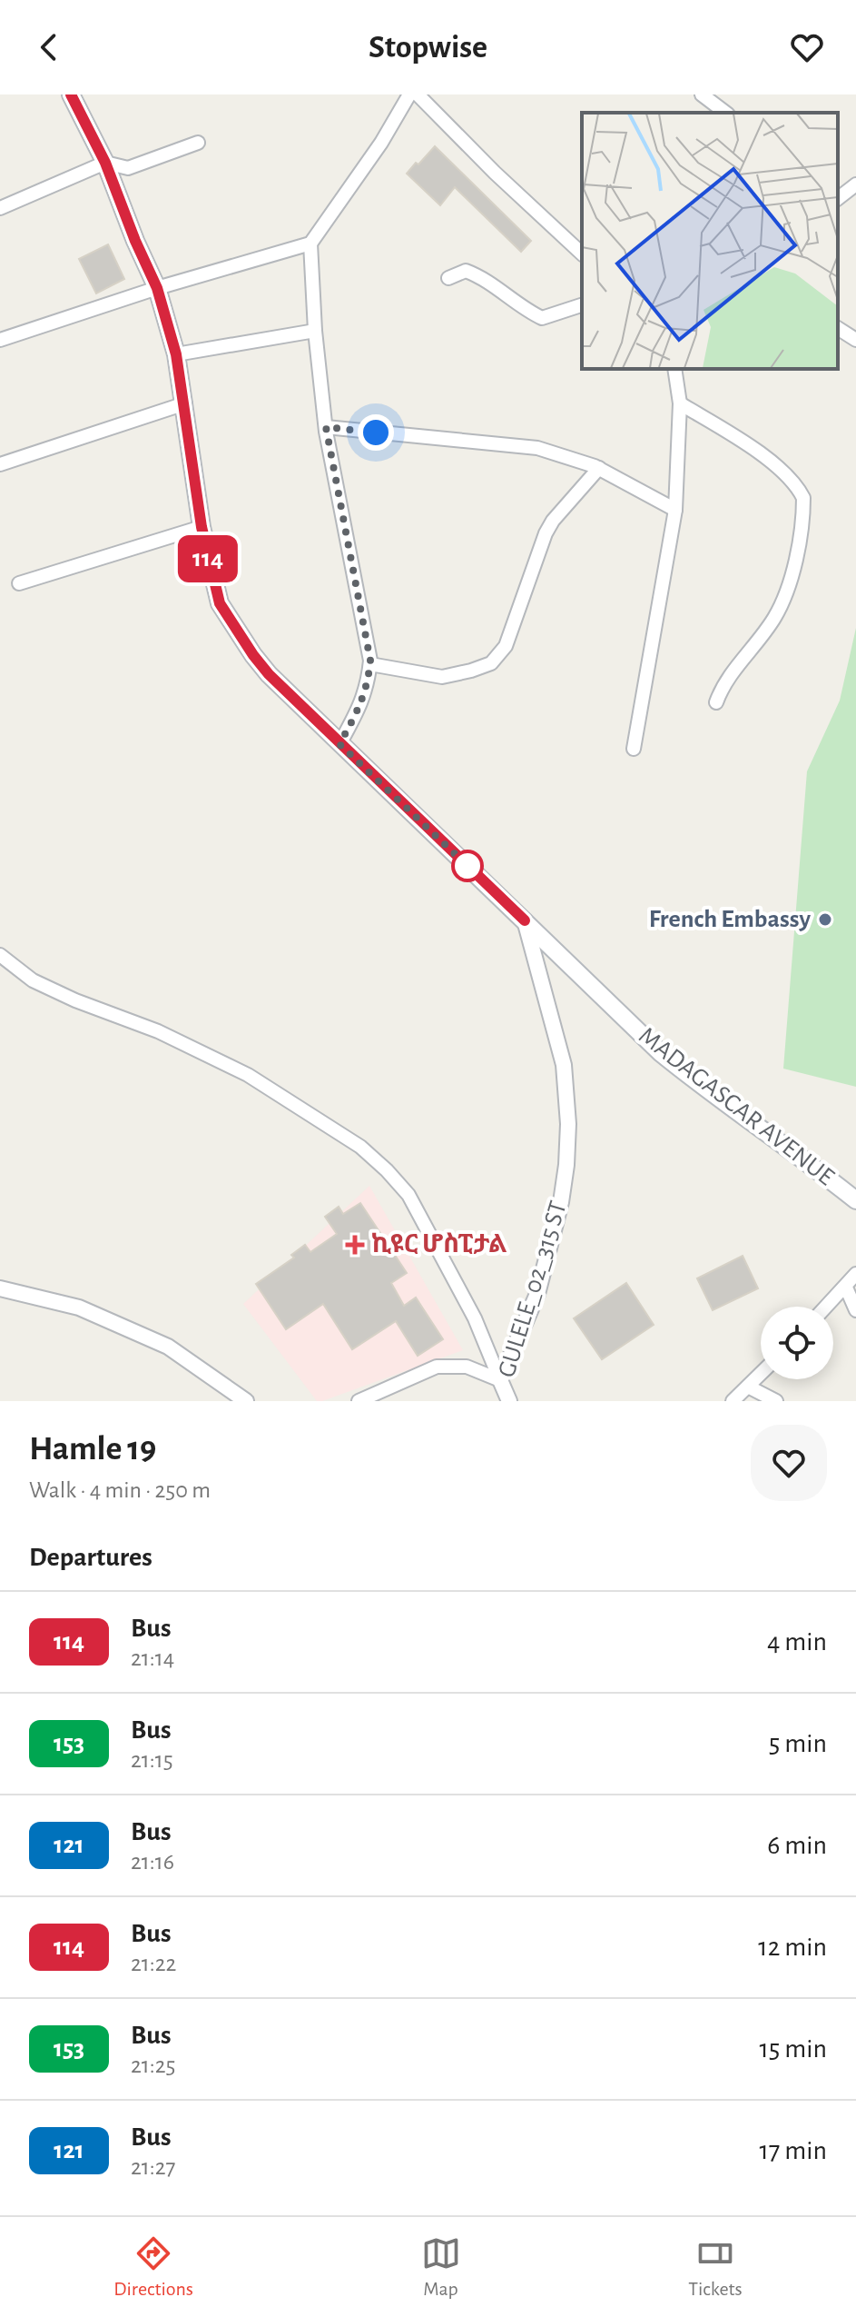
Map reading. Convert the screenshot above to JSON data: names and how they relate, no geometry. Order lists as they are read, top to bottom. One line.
{"streets":{"main road":["MADAGASCAR AVENUE"],"street":["GULELE_02_315 ST"]},"crossings":[["MADAGASCAR AVENUE","GULELE_02_315 ST"]],"places":{"other":["French Embassy"],"health":["ኪዩር ሆስፒታል"]},"lines":["bus line 114"],"page":{"header":"Stopwise","on_map":"114","heading":[["Hamle 19","Walk · 4 min · 250 m"],"Departures"],"list":[{"mark":"114","name":"Bus","note":"21:14","value":"4 min"},{"mark":"153","name":"Bus","note":"21:15","value":"5 min"},{"mark":"121","name":"Bus","note":"21:16","value":"6 min"},{"mark":"114","name":"Bus","note":"21:22","value":"12 min"},{"mark":"153","name":"Bus","note":"21:25","value":"15 min"},{"mark":"121","name":"Bus","note":"21:27","value":"17 min"}],"tabs":["Directions","Map","Tickets"]}}
